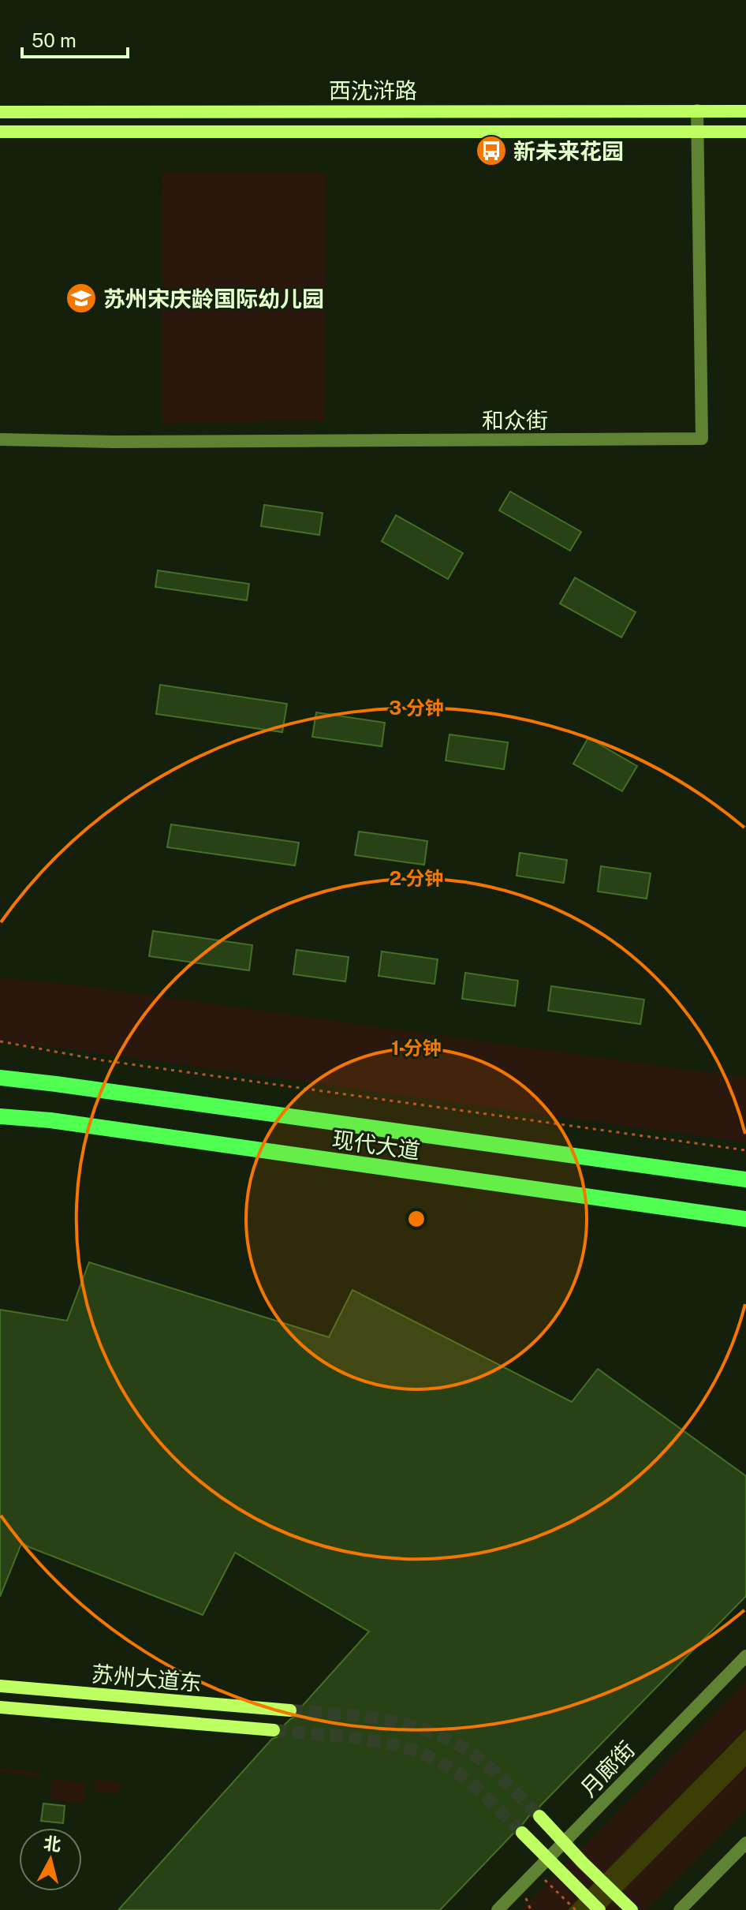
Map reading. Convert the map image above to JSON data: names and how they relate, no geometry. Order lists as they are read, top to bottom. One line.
{"streets":{"main road":["西沈浒路","现代大道","苏州大道东"],"street":["和众街","月廊街"]},"crossings":[["西沈浒路","和众街"]],"places":{"bus stop":["新未来花园"],"school or university":["苏州宋庆龄国际幼儿园"]},"scale_bar":"50 m","north":"top","rings":["3 分钟","2 分钟","1 分钟"]}
